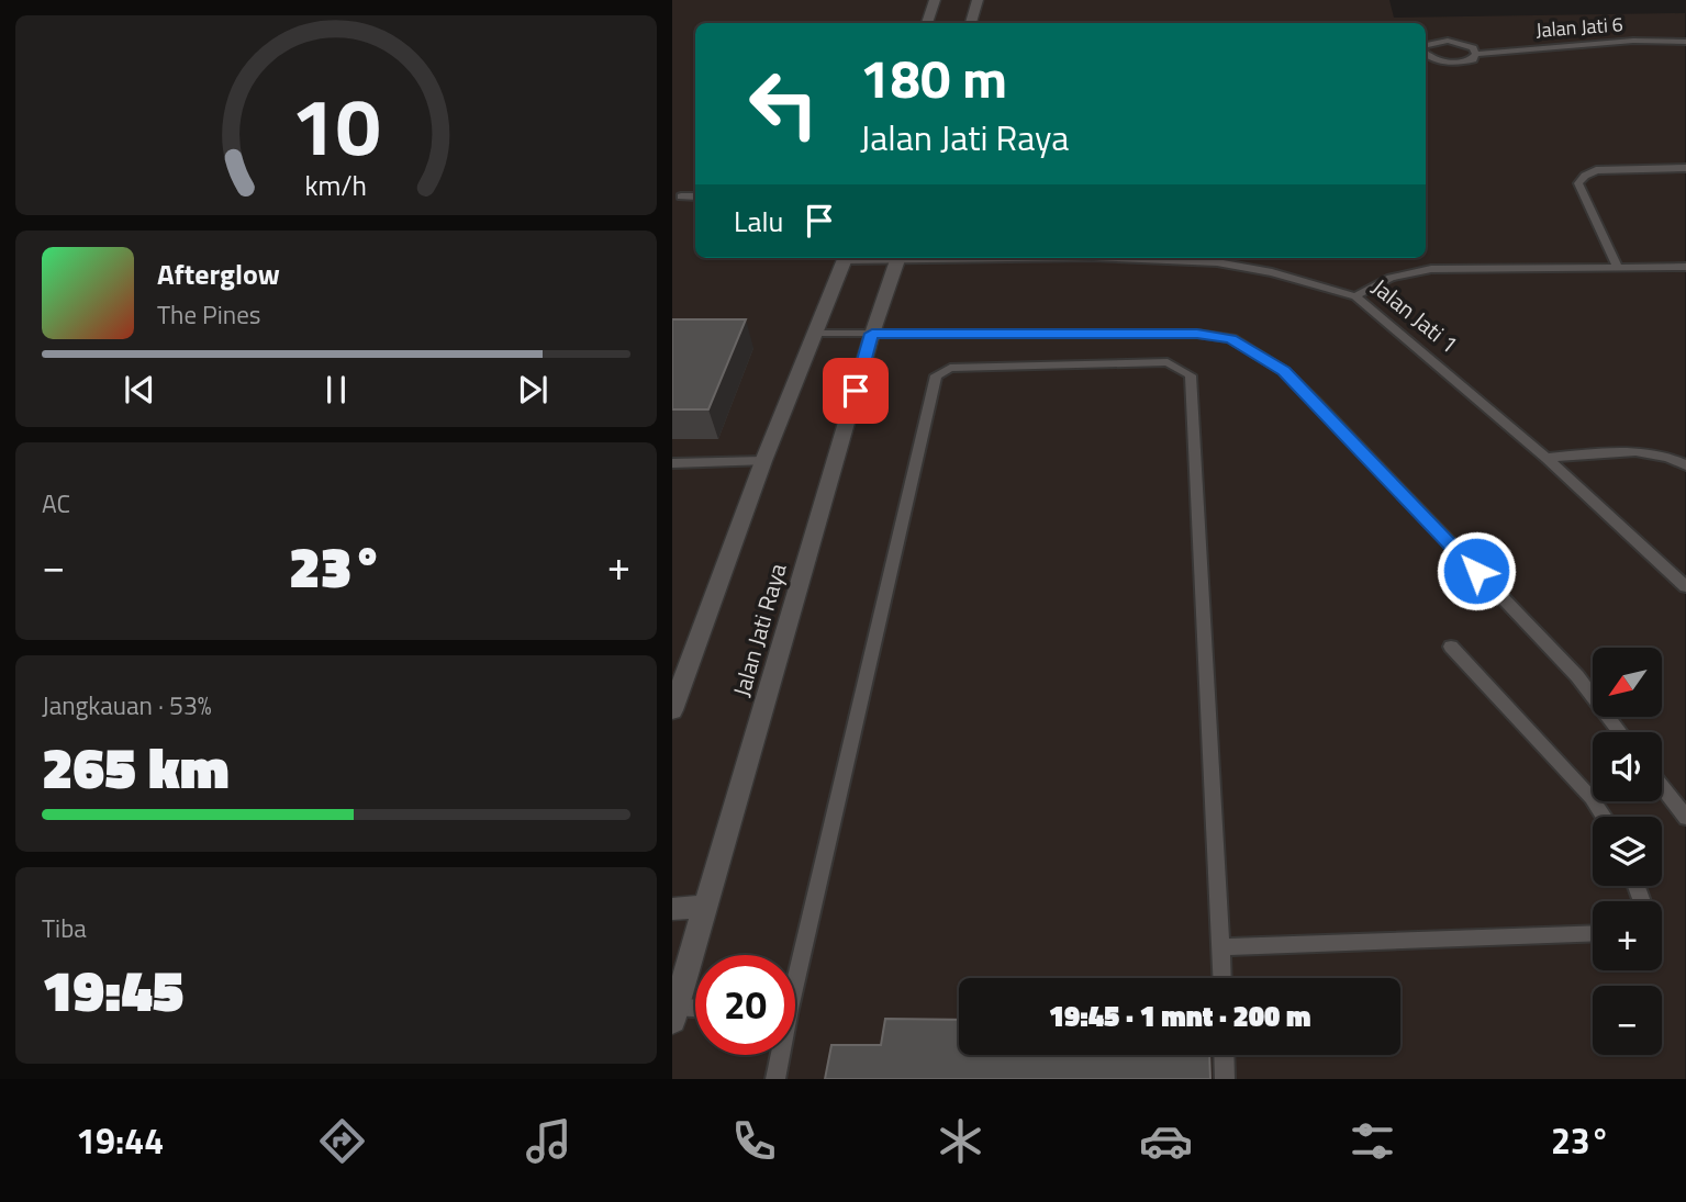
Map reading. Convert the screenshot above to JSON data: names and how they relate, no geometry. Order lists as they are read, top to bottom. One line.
{"streets":{"street":["Jalan Jati Raya"],"lane":["Jalan Jati 6","Jalan Jati 1"]},"crossings":[["Jalan Jati 1","Jalan Jati Raya"]],"north":"bottom left","page":{"turn":["180 m","Jalan Jati Raya"],"then":"Lalu","song":["Afterglow","The Pines"],"tile":["AC",["Jangkauan · 53%","265 km"],["Tiba","19:45"]],"heat":["−","23°","+"],"map_buttons":["+","−"],"limit":"20","trip":"19:45 · 1 mnt · 200 m","tabs":["19:44","23°"],"gauge":["10","km/h"]}}
